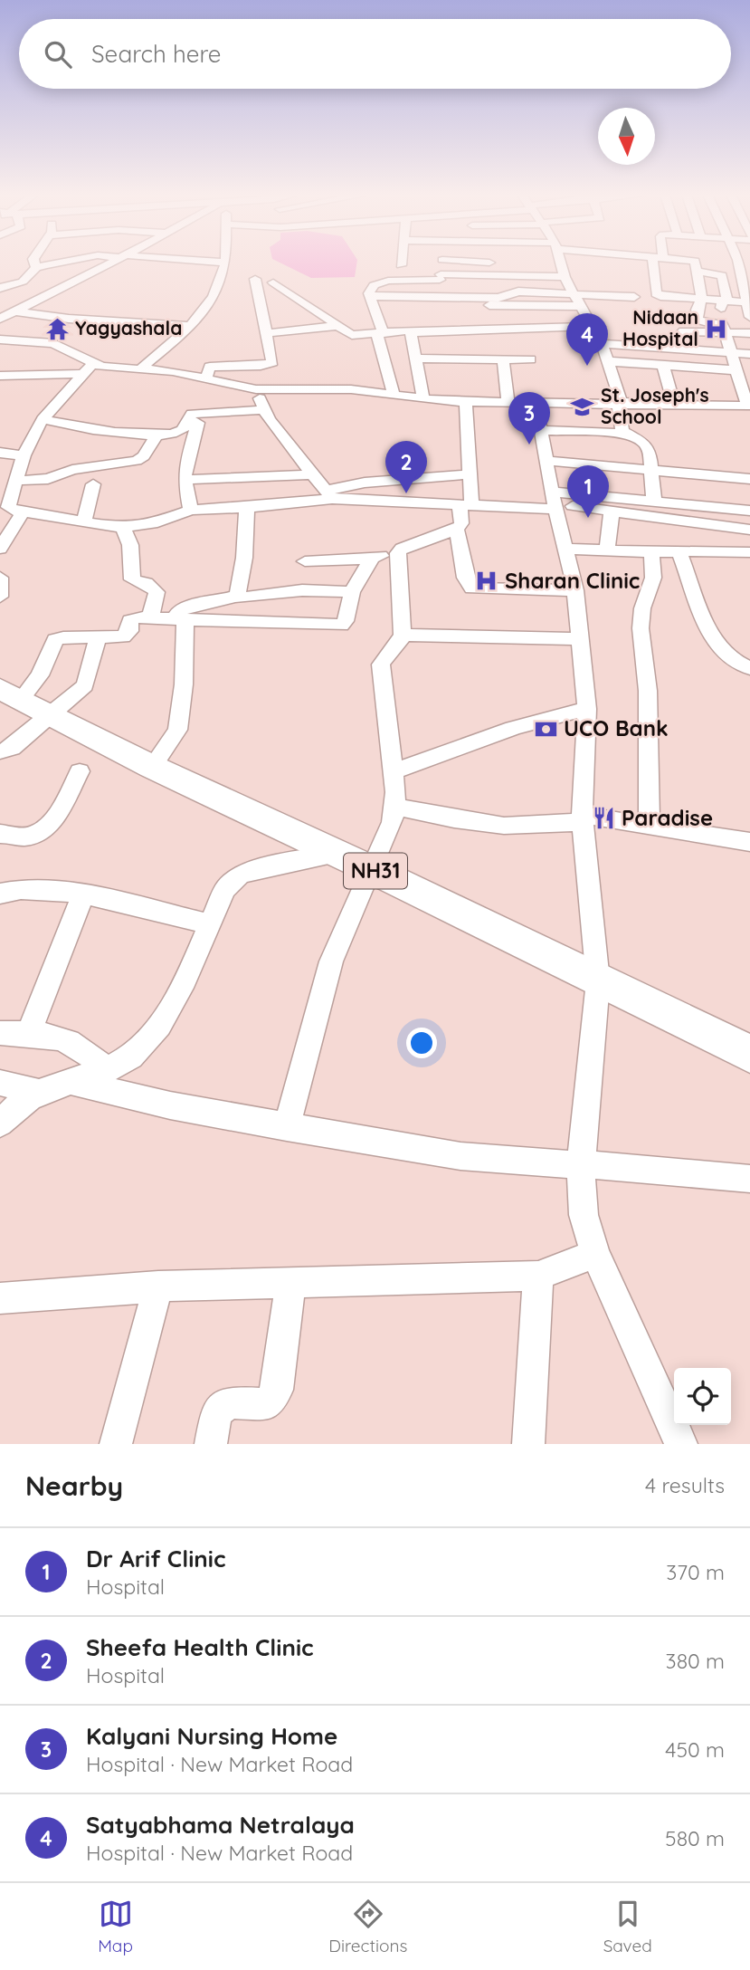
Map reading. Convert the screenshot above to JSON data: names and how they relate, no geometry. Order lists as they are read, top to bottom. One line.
{"streets":{"highway":["NH31"]},"places":{"temple":["Yagyashala"],"hospital":["Nidaan Hospital","Sharan Clinic"],"school or university":["St. Joseph's School"],"bank":["UCO Bank"],"restaurant":["Paradise"]},"north":"bottom","page":{"search":"Search here","pins":["4","3","2","1"],"heading":["Nearby","4 results"],"list":[{"mark":"1","name":"Dr Arif Clinic","note":"Hospital","value":"370 m"},{"mark":"2","name":"Sheefa Health Clinic","note":"Hospital","value":"380 m"},{"mark":"3","name":"Kalyani Nursing Home","note":"Hospital · New Market Road","value":"450 m"},{"mark":"4","name":"Satyabhama Netralaya","note":"Hospital · New Market Road","value":"580 m"}],"nav":["Map","Directions","Saved"]}}
